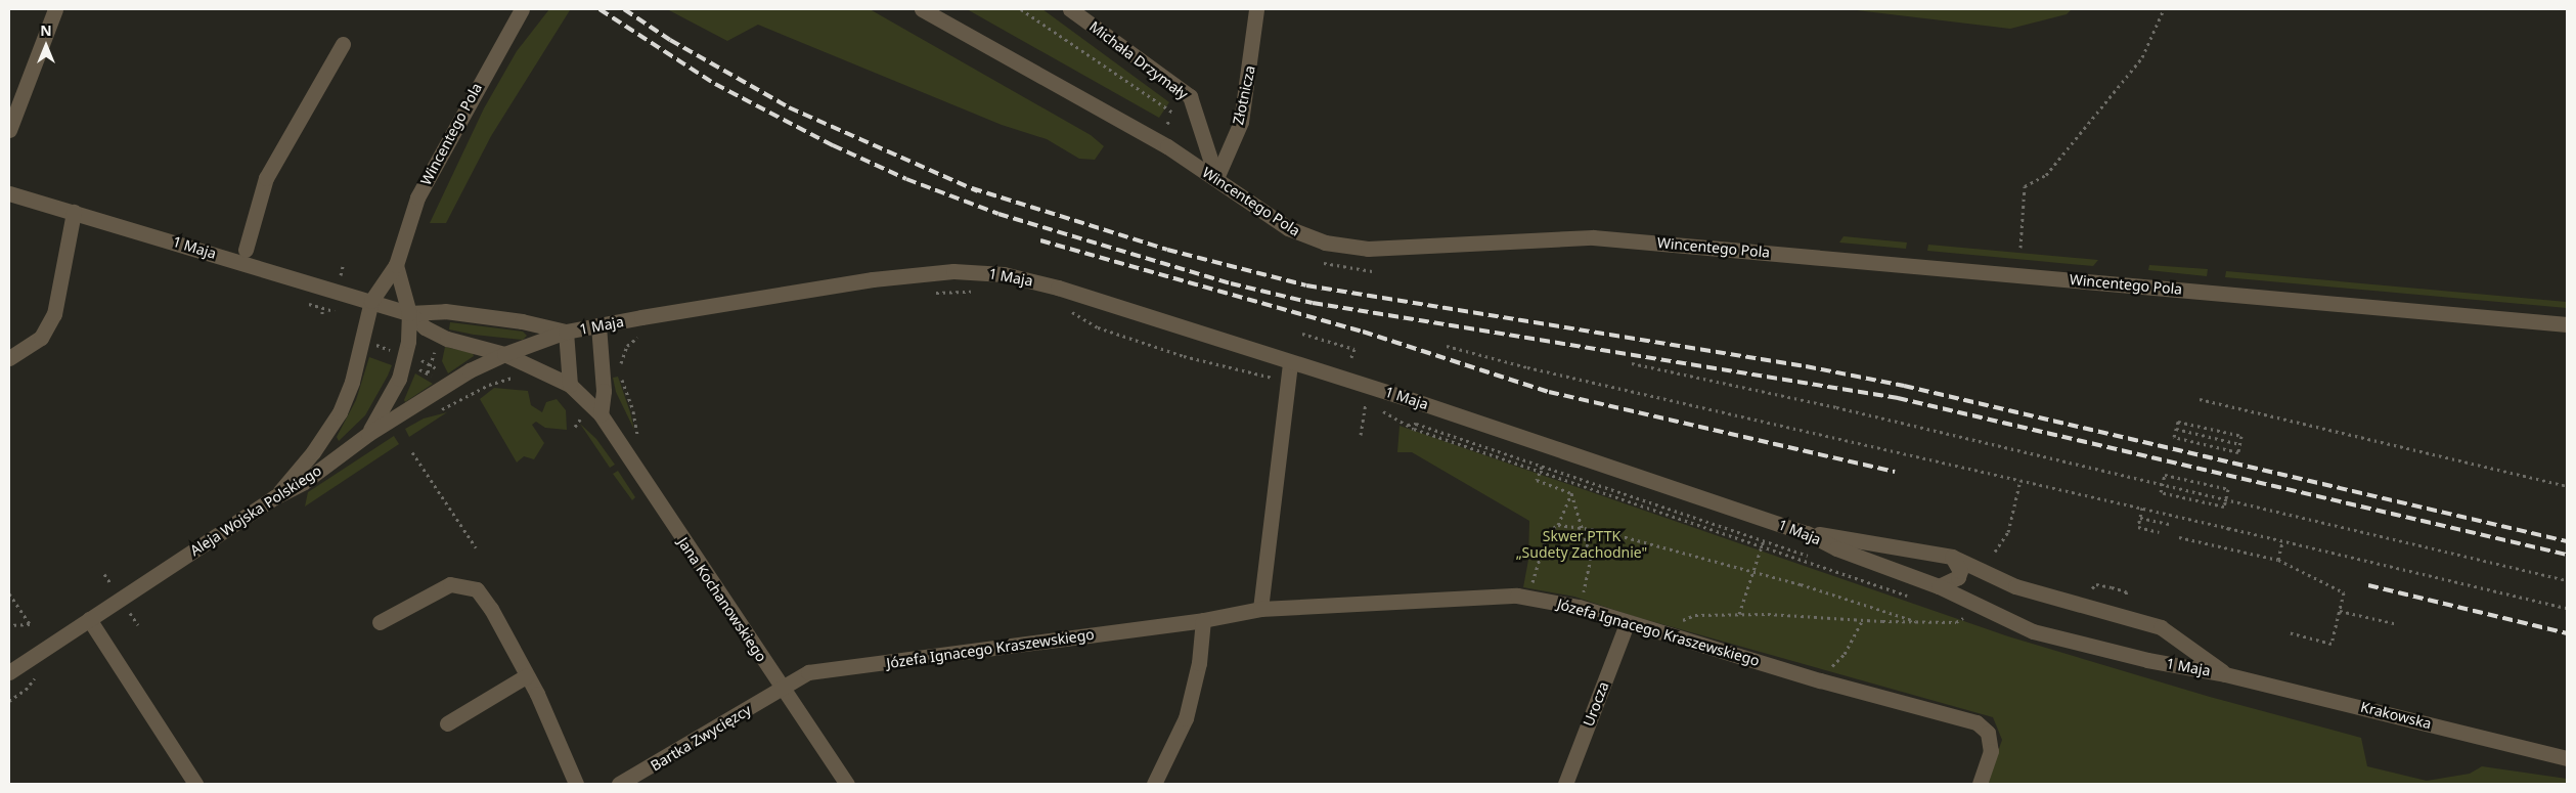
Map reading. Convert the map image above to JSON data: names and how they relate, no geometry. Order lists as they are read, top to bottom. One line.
{"streets":{"street":["Michała Drzymały","Złotnicza","Wincentego Pola","1 Maja","Aleja Wojska Polskiego","Jana Kochanowskiego","Józefa Ignacego Kraszewskiego","Urocza","Krakowska","Bartka Zwycięzcy"]},"crossings":[["Michała Drzymały","Złotnicza"],["Michała Drzymały","Wincentego Pola"],["Złotnicza","Wincentego Pola"],["Wincentego Pola","1 Maja"],["Wincentego Pola","Aleja Wojska Polskiego"],["1 Maja","Aleja Wojska Polskiego"],["1 Maja","Jana Kochanowskiego"],["1 Maja","Krakowska"],["Aleja Wojska Polskiego","Jana Kochanowskiego"],["Jana Kochanowskiego","Józefa Ignacego Kraszewskiego"],["Jana Kochanowskiego","Bartka Zwycięzcy"],["Józefa Ignacego Kraszewskiego","Urocza"],["Józefa Ignacego Kraszewskiego","Bartka Zwycięzcy"]],"parks":["Skwer PTTK „Sudety Zachodnie\""],"north":"top"}
